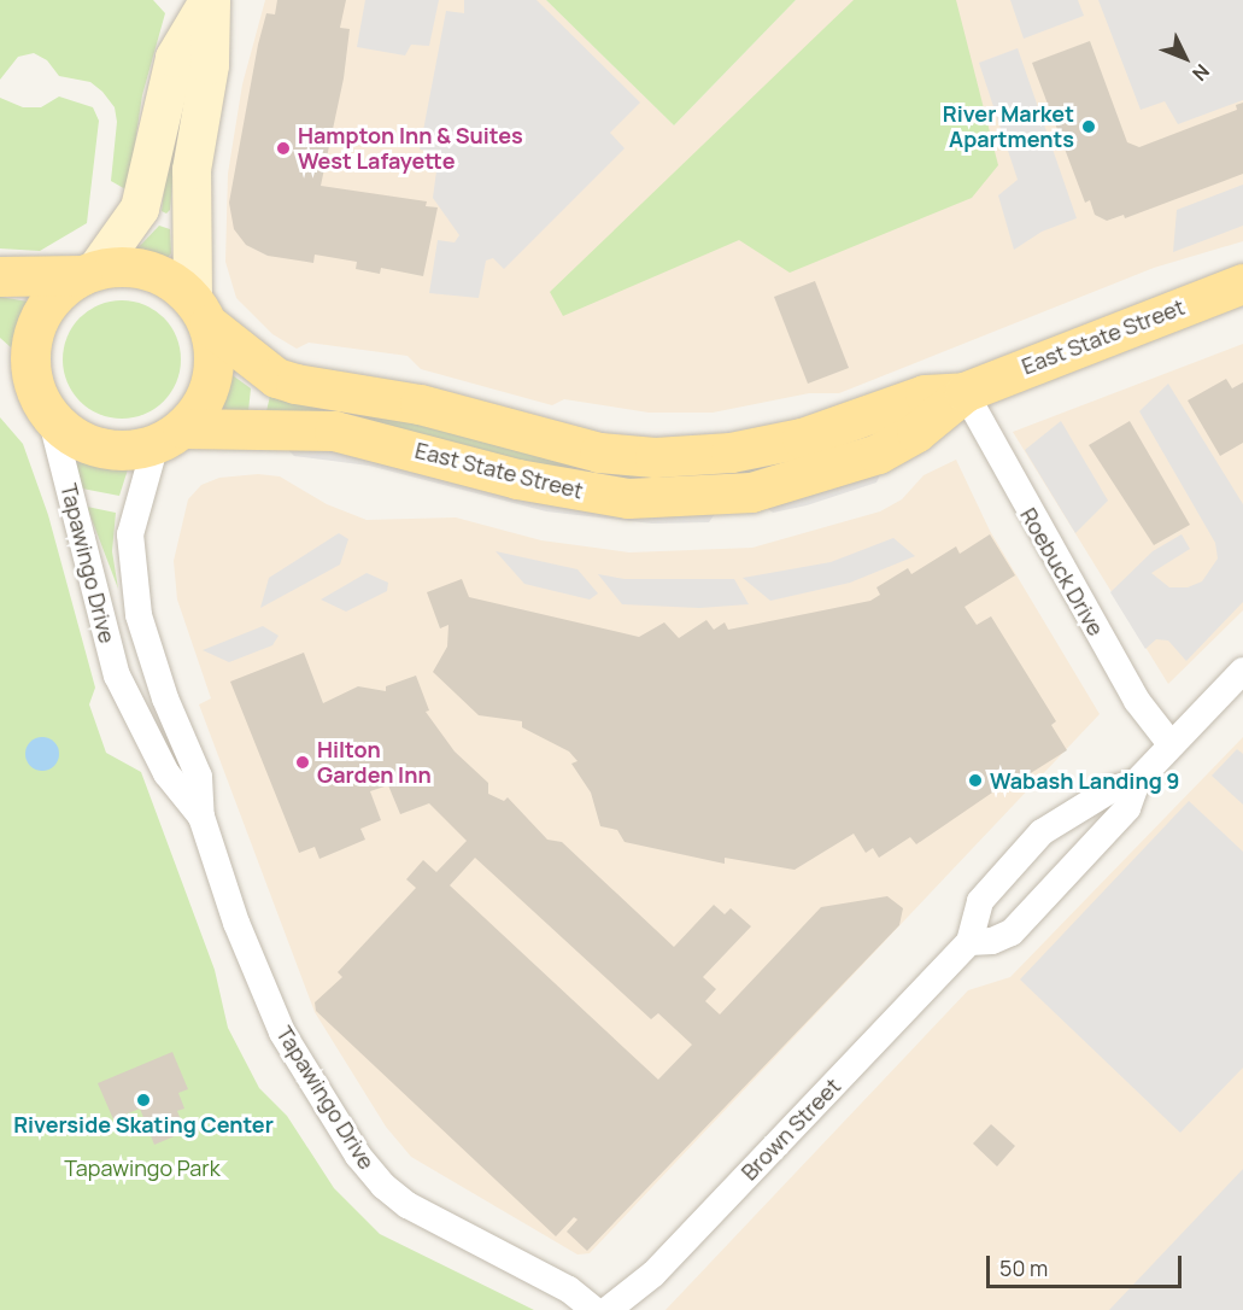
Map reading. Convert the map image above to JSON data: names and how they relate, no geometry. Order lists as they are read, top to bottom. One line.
{"streets":{"main road":["East State Street"],"street":["Tapawingo Drive","Roebuck Drive","Brown Street"]},"crossings":[["East State Street","Tapawingo Drive"],["East State Street","Roebuck Drive"],["Roebuck Drive","Brown Street"]],"parks":["Tapawingo Park"],"places":["River Market Apartments","Hampton Inn & Suites West Lafayette","Hilton Garden Inn","Wabash Landing 9","Riverside Skating Center"],"scale_bar":"50 m","north":"bottom right"}
